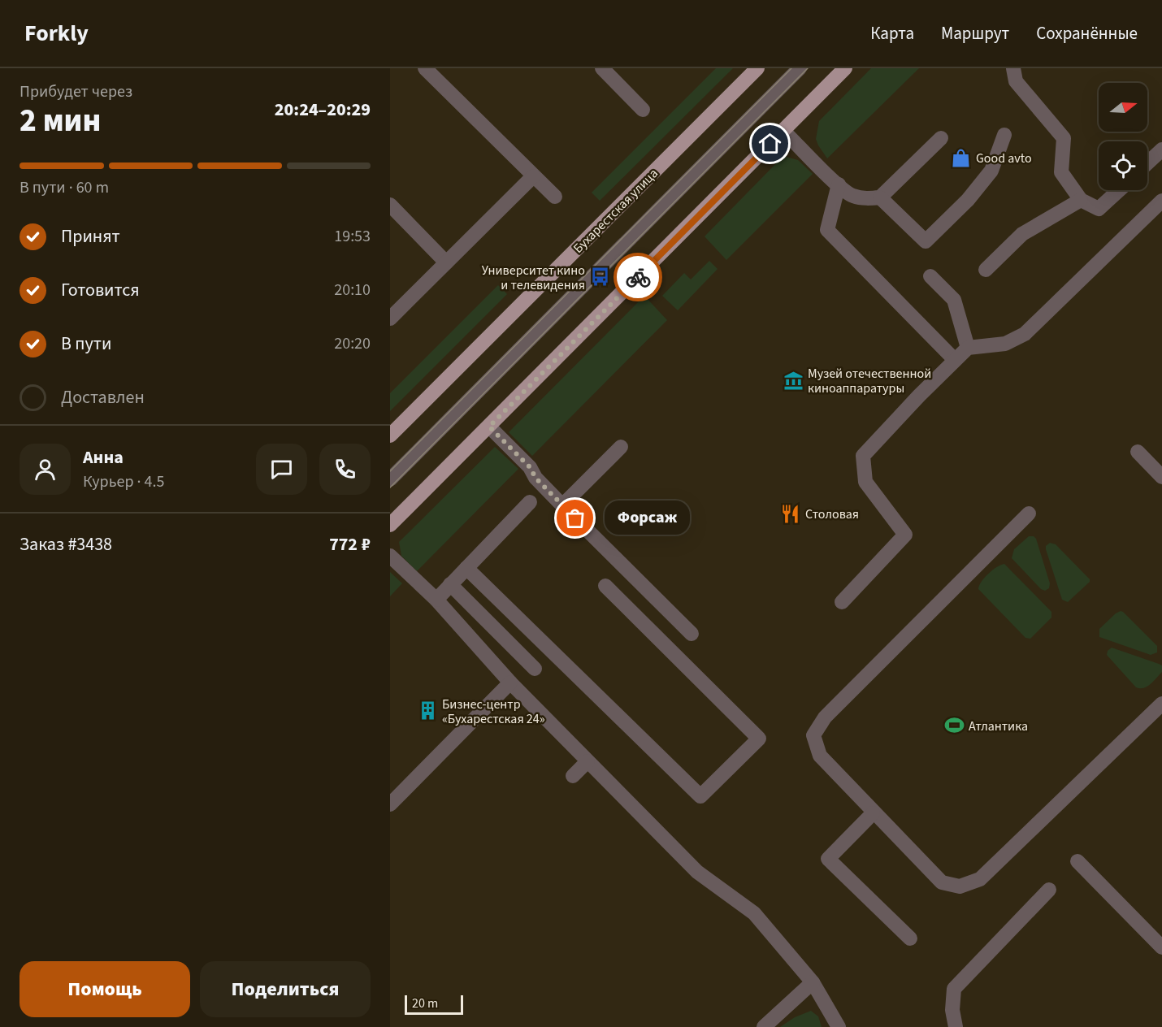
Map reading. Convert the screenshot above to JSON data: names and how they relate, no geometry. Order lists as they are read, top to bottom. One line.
{"streets":{"main road":["Бухарестская улица"]},"places":{"shop":["Good avto"],"bus stop":["Университет кино и телевидения"],"museum":["Музей отечественной киноаппаратуры"],"restaurant":["Столовая"],"other":["Форсаж"],"building":["Бизнес-центр «Бухарестская 24»"],"sports":["Атлантика"]},"scale_bar":"20 m","north":"right","page":{"header":"Forkly","nav":["Карта","Маршрут","Сохранённые"],"heading":["2 мин","Прибудет через","20:24–20:29"],"panel":["Анна","Курьер · 4.5","Заказ #3438","772 ₽"],"bar":"В пути · 60 m","list":[["Принят","19:53"],["Готовится","20:10"],["В пути","20:20"],"Доставлен"],"bubble":"Форсаж","buttons":["Помощь","Поделиться"],"scale":"20 m"}}
